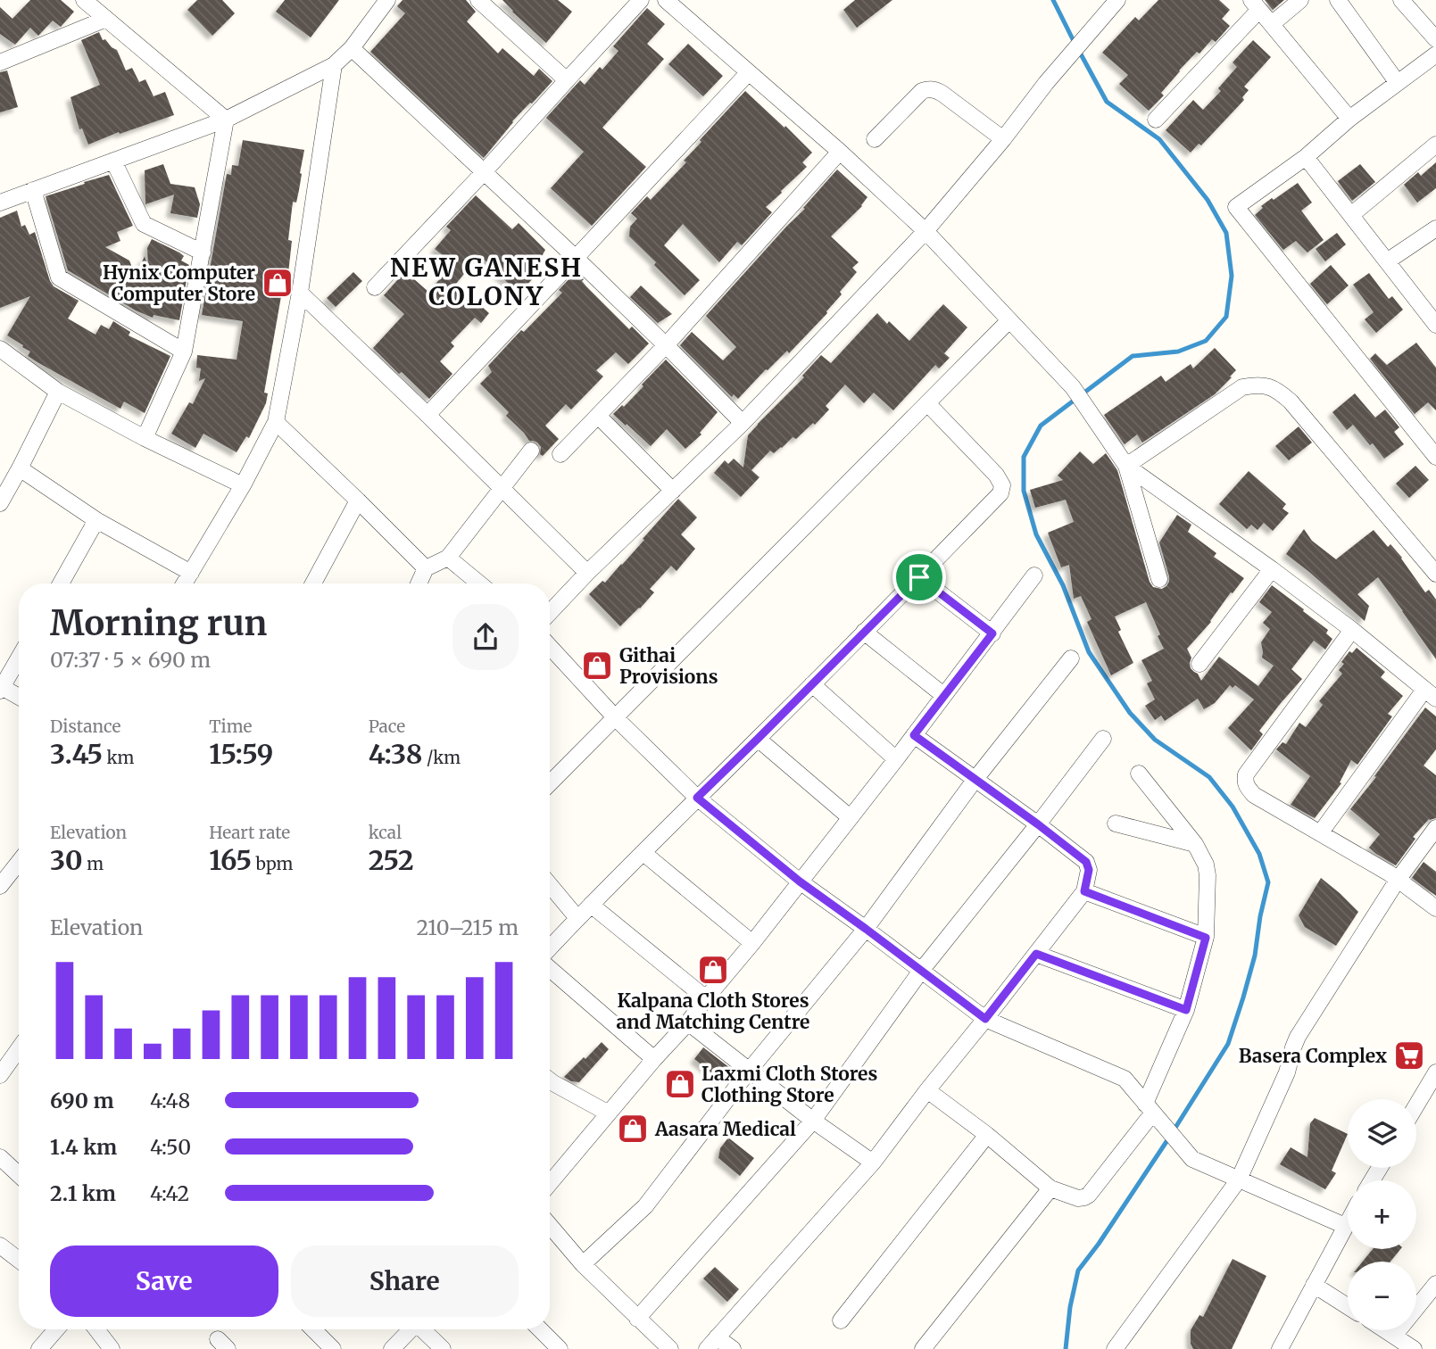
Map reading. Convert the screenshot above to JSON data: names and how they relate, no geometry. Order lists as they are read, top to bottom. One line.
{"districts":["NEW GANESH COLONY"],"places":{"shop":["Hynix Computer Computer Store","Githai Provisions","Kalpana Cloth Stores and Matching Centre","Laxmi Cloth Stores Clothing Store","Aasara Medical"],"supermarket":["Basera Complex"]},"page":{"heading":["Morning run","07:37 · 5 × 690 m"],"stats":[["Distance","3.45 km"],["Time","15:59"],["Pace","4:38 /km"],["Elevation","30 m"],["Heart rate","165 bpm"],["kcal","252"]],"chart":["Elevation","210–215 m"],"list":[{"name":"690 m","note":"4:48"},{"name":"1.4 km","note":"4:50"},{"name":"2.1 km","note":"4:42"}],"map_buttons":["+","−"],"buttons":["Save","Share"]}}
